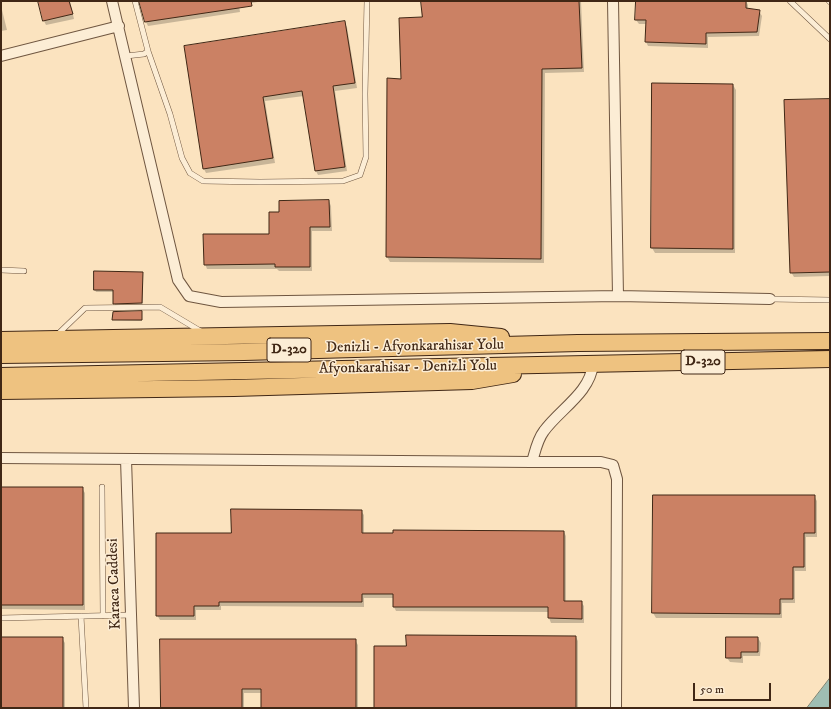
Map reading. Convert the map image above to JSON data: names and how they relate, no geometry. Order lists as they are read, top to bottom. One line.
{"streets":{"highway":["Denizli - Afyonkarahisar Yolu","D-320","Afyonkarahisar - Denizli Yolu"],"street":["Karaca Caddesi"]},"crossings":[["D-320","Afyonkarahisar - Denizli Yolu"]],"scale_bar":"50 m"}
